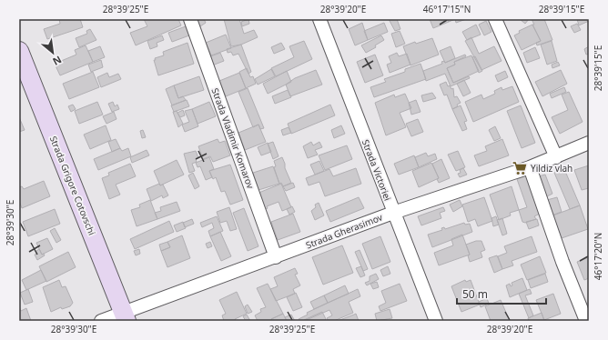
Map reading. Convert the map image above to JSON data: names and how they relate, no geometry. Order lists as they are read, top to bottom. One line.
{"streets":{"street":["Strada Vladimir Komarov","Strada Victoriei","Strada Grigore Cotovschi","Strada Gherasimov"]},"crossings":[["Strada Vladimir Komarov","Strada Gherasimov"],["Strada Victoriei","Strada Gherasimov"],["Strada Grigore Cotovschi","Strada Gherasimov"]],"places":{"supermarket":["Yildiz vlah"]},"scale_bar":"50 m","north":"bottom right","coordinates":["28°39'25\"E","28°39'20\"E","46°17'15\"N","28°39'15\"E","28°39'30\"E","46°17'20\"N"]}
